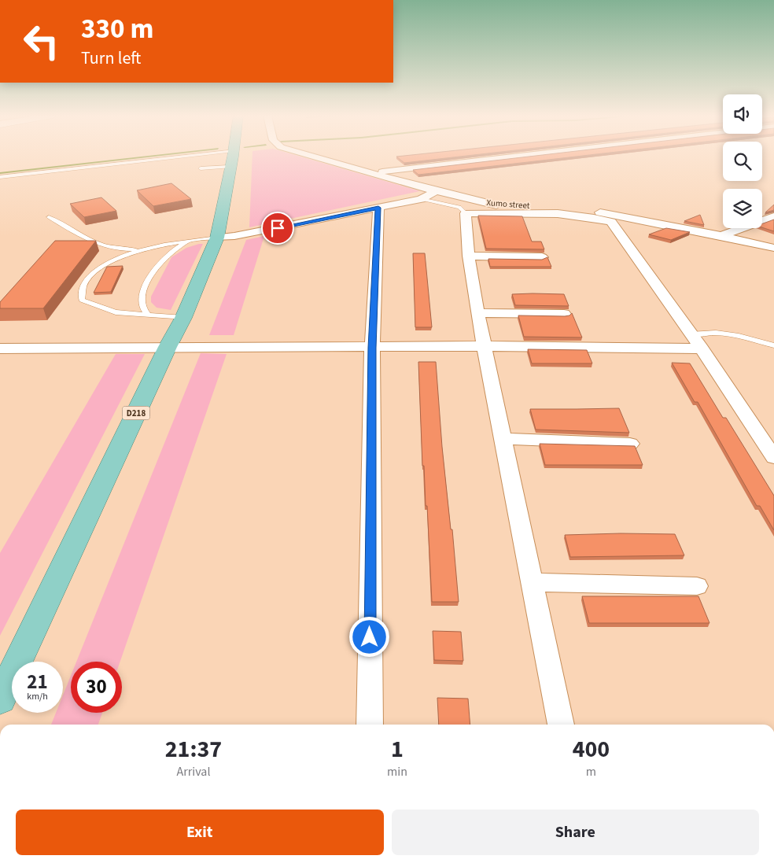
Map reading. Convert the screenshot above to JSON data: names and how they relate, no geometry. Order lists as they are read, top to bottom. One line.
{"streets":{"main road":["D218"],"street":["Xumo street"]},"page":{"turn":["330 m","Turn left"],"speed":"21 km/h","limit":"30","eta":["21:37","Arrival","1","min","400","m"],"buttons":["Exit","Share"]}}
